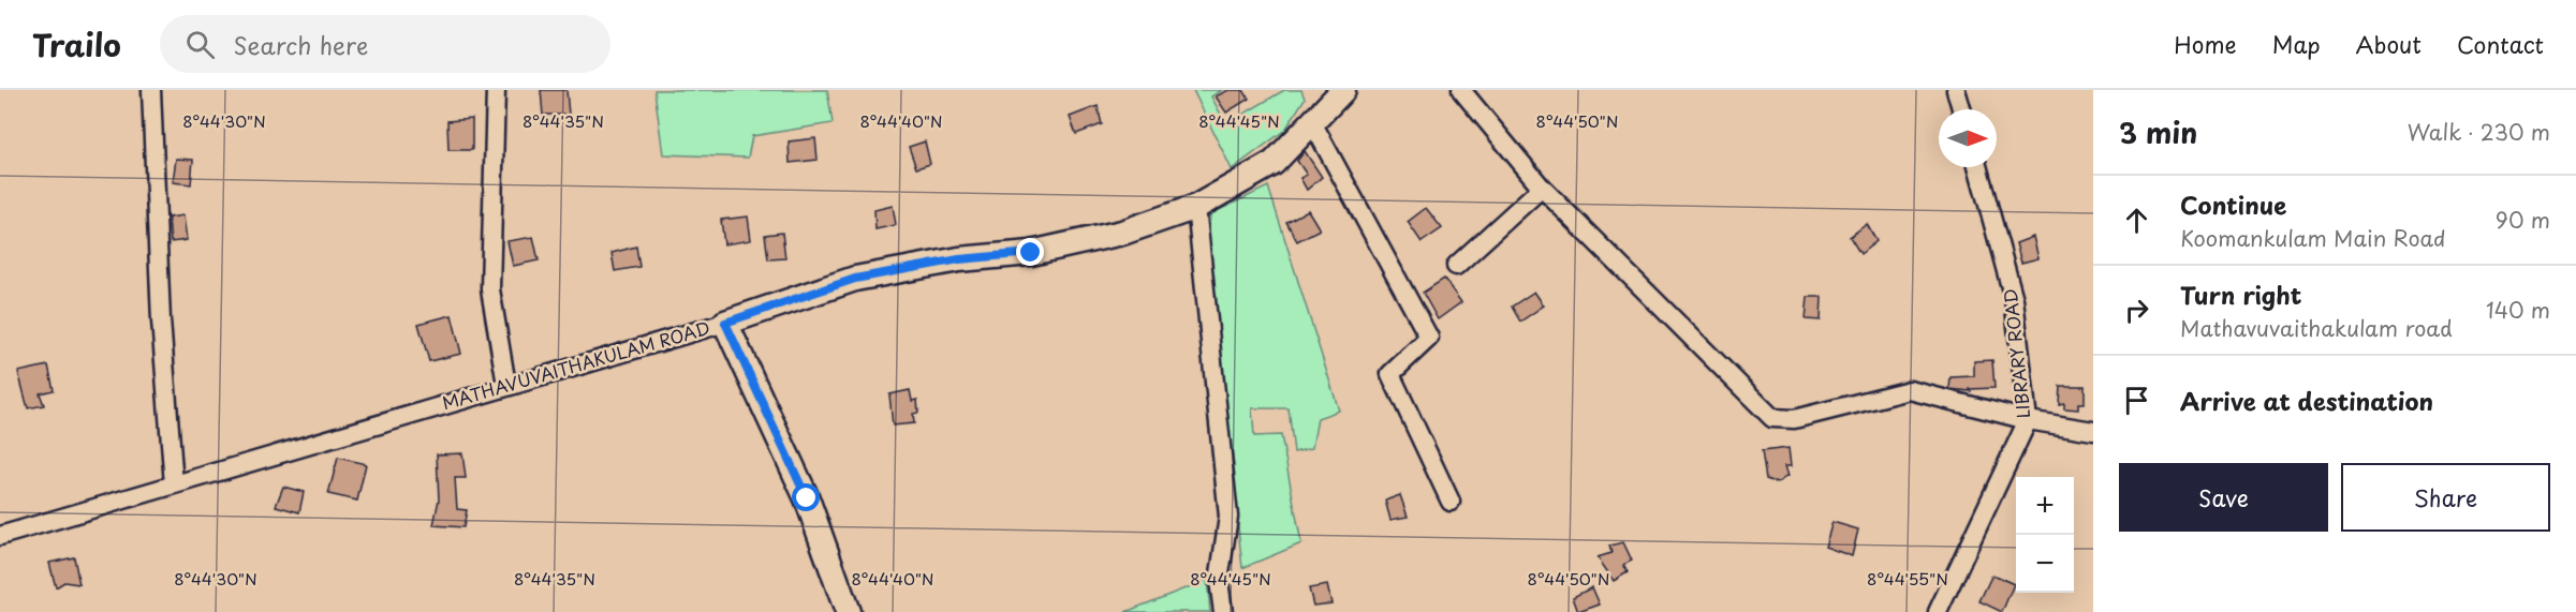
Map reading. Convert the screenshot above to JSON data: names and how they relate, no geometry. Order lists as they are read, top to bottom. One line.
{"streets":{"street":["LIBRARY ROAD","MATHAVUVAITHAKULAM ROAD"]},"north":"right","page":{"header":"Trailo","search":"Search here","nav":["Home","Map","About","Contact"],"heading":["3 min","Walk · 230 m"],"list":[["Continue","Koomankulam Main Road","90 m"],["Turn right","Mathavuvaithakulam road","140 m"],"Arrive at destination"],"buttons":["Save","Share"],"map_buttons":["+","−"]},"coordinates":["8°44'30\"N","8°44'35\"N","8°44'40\"N","8°44'45\"N","8°44'50\"N","8°44'55\"N"]}
